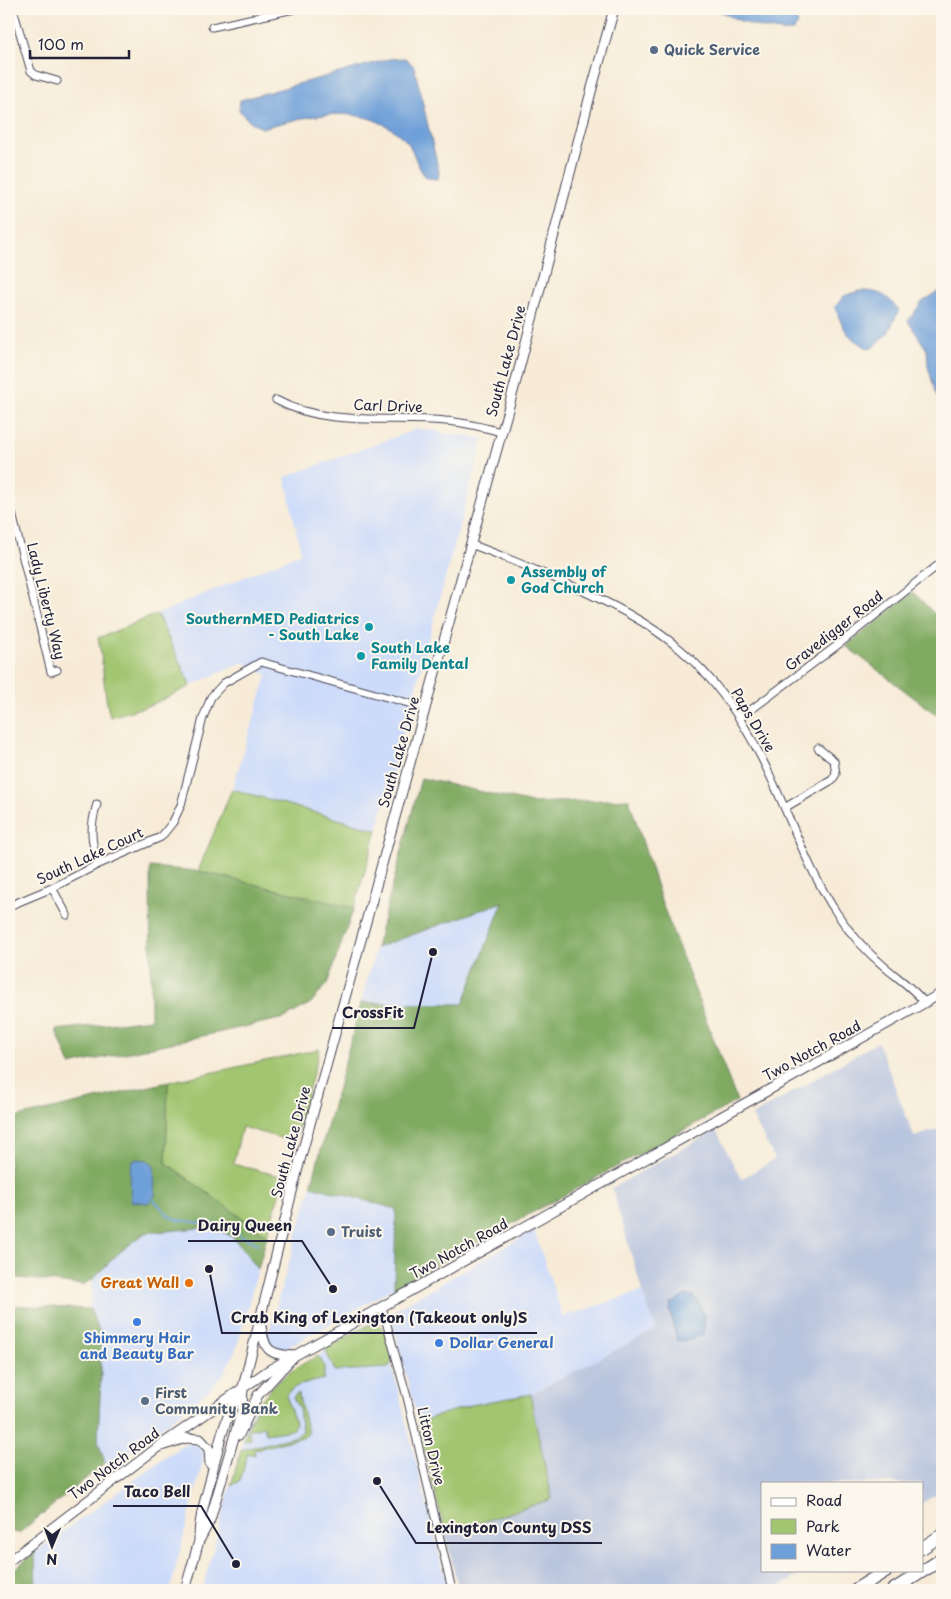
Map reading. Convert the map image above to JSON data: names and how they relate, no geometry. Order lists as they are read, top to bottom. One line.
{"streets":{"main road":["South Lake Drive","Two Notch Road"],"street":["Carl Drive","Lady Liberty Way","Gravedigger Road","Paps Drive","South Lake Court","Litton Drive"]},"crossings":[["South Lake Drive","Carl Drive"],["South Lake Drive","Paps Drive"],["South Lake Drive","South Lake Court"],["South Lake Drive","Two Notch Road"],["Gravedigger Road","Paps Drive"],["Paps Drive","Two Notch Road"],["Two Notch Road","Litton Drive"]],"places":["Quick Service","Assembly of God Church","SouthernMED Pediatrics - South Lake","South Lake Family Dental","CrossFit","Truist","Crab King of Lexington (Takeout only)S","Great Wall","Dairy Queen","Shimmery Hair and Beauty Bar","Dollar General","First Community Bank","Lexington County DSS","Taco Bell"],"legend":["Road","Park","Water"],"scale_bar":"100 m","north":"bottom"}
